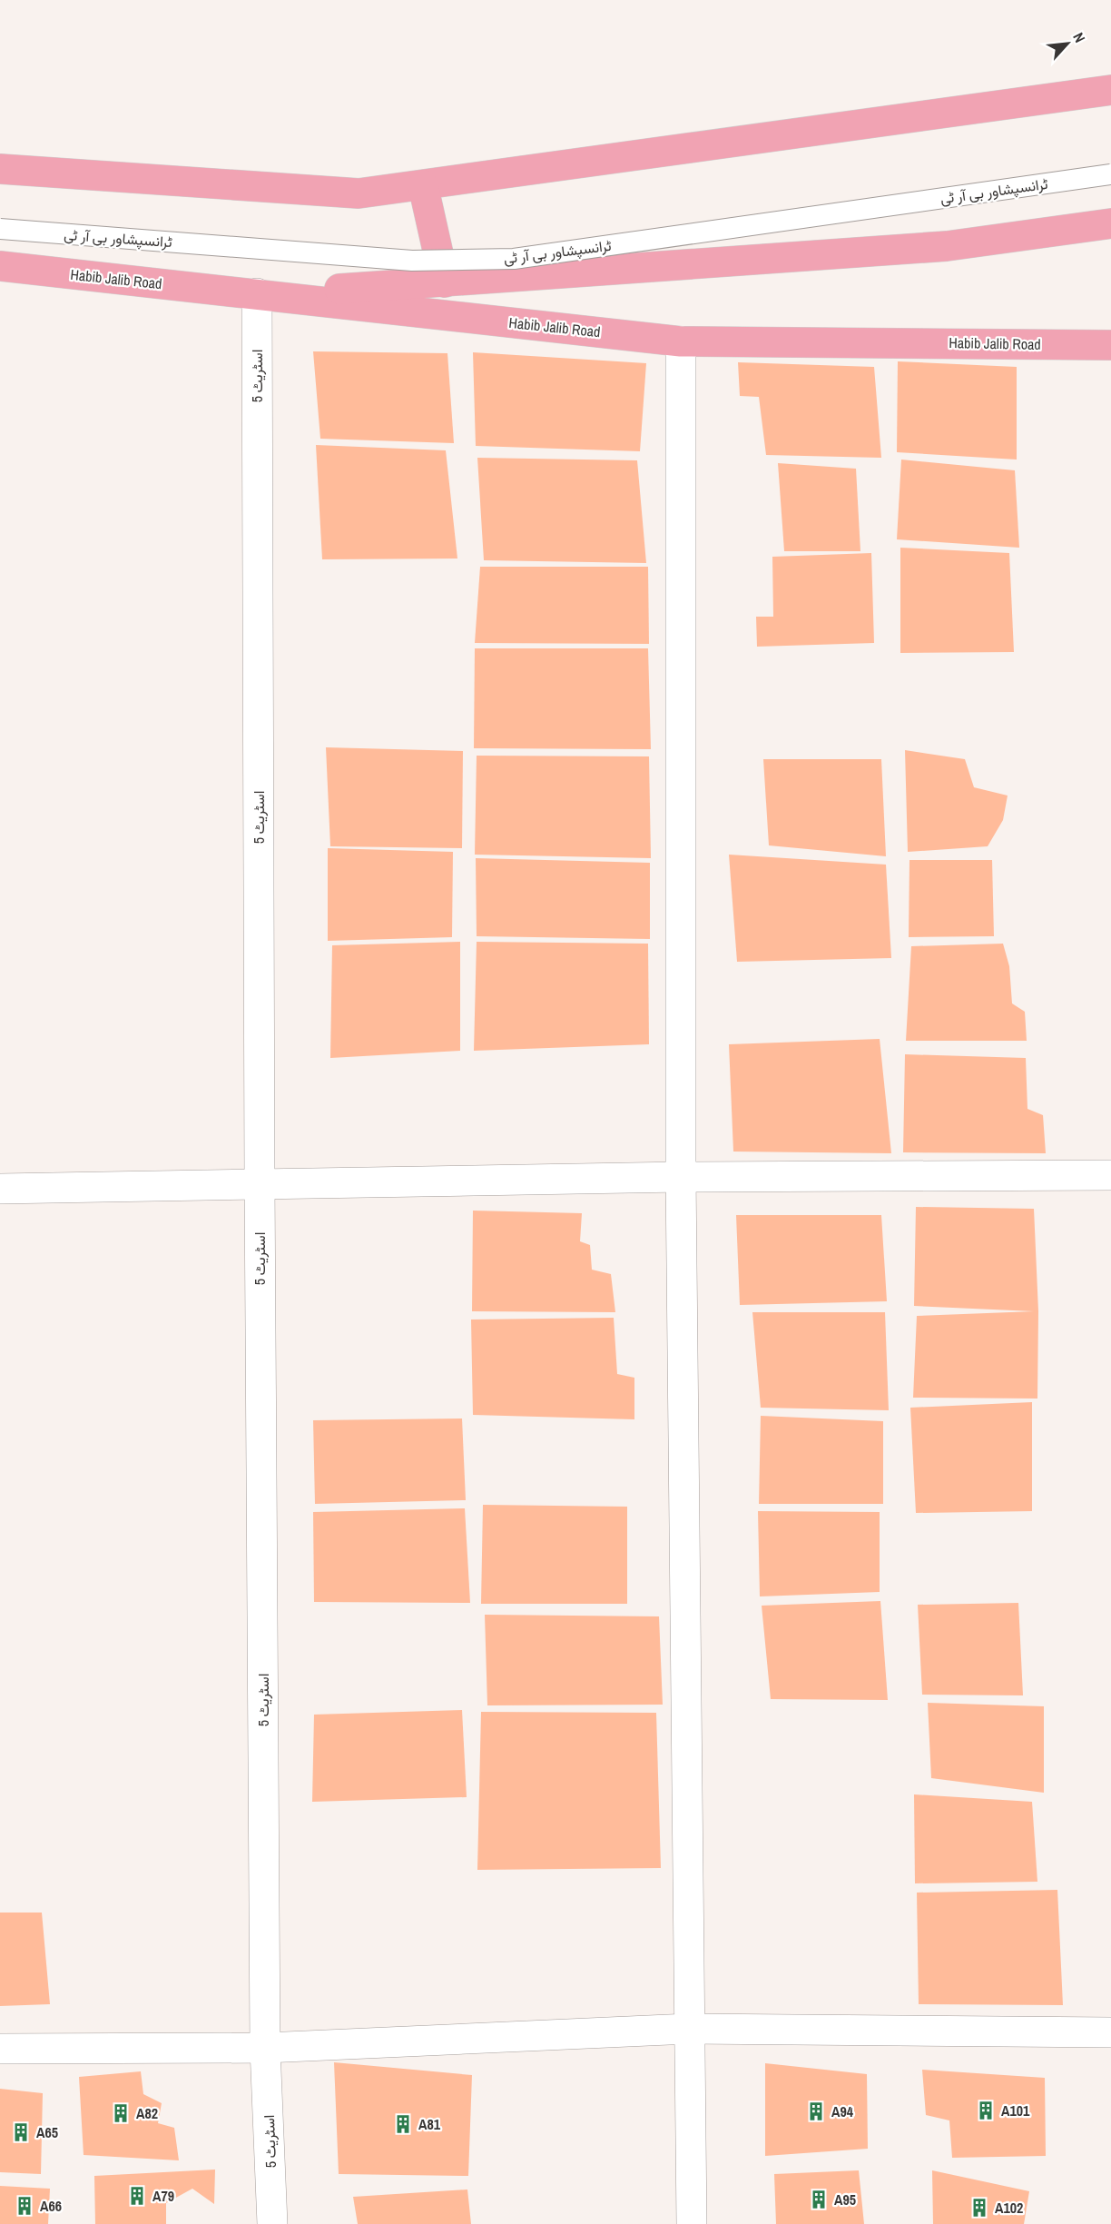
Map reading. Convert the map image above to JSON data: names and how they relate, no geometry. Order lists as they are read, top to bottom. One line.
{"streets":{"main road":["Habib Jalib Road"],"street":["اسٹریٹ 5"],"lane":["ٹرانسپشاور بی آر ٹی"]},"crossings":[["Habib Jalib Road","اسٹریٹ 5"]],"places":{"building":["A101","A94","A82","A81","A65","A79","A95","A66","A102"]},"north":"top right"}
